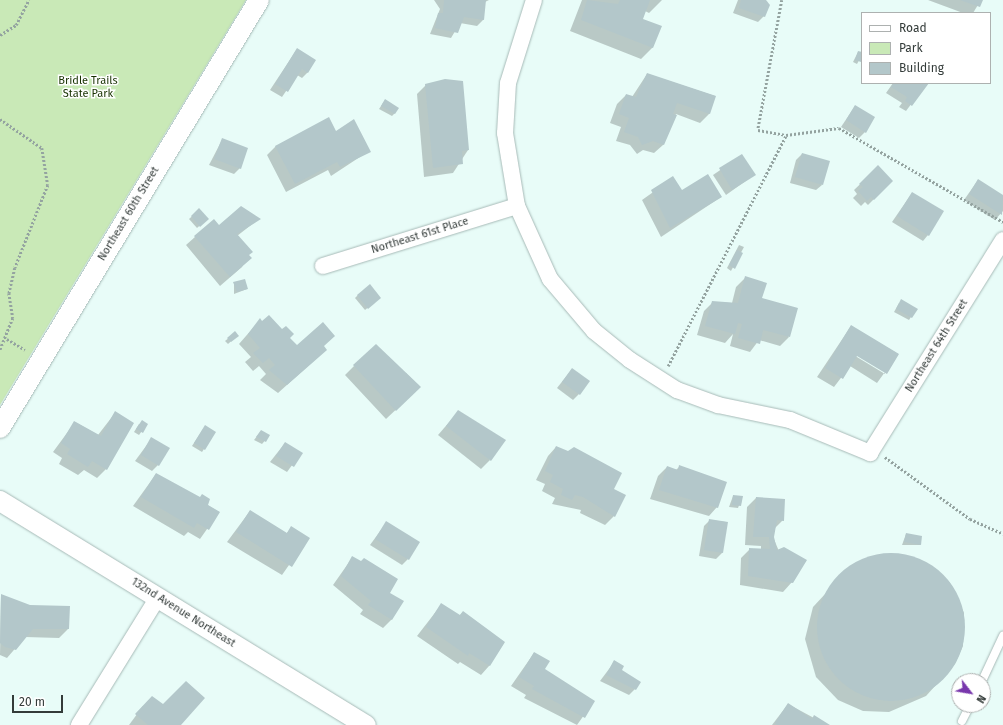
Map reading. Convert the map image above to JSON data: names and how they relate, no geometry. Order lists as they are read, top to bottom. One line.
{"streets":{"street":["Northeast 60th Street","Northeast 61st Place","Northeast 64th Street","132nd Avenue Northeast"]},"parks":["Bridle Trails State Park"],"legend":["Road","Park","Building"],"scale_bar":"20 m","north":"bottom right"}
